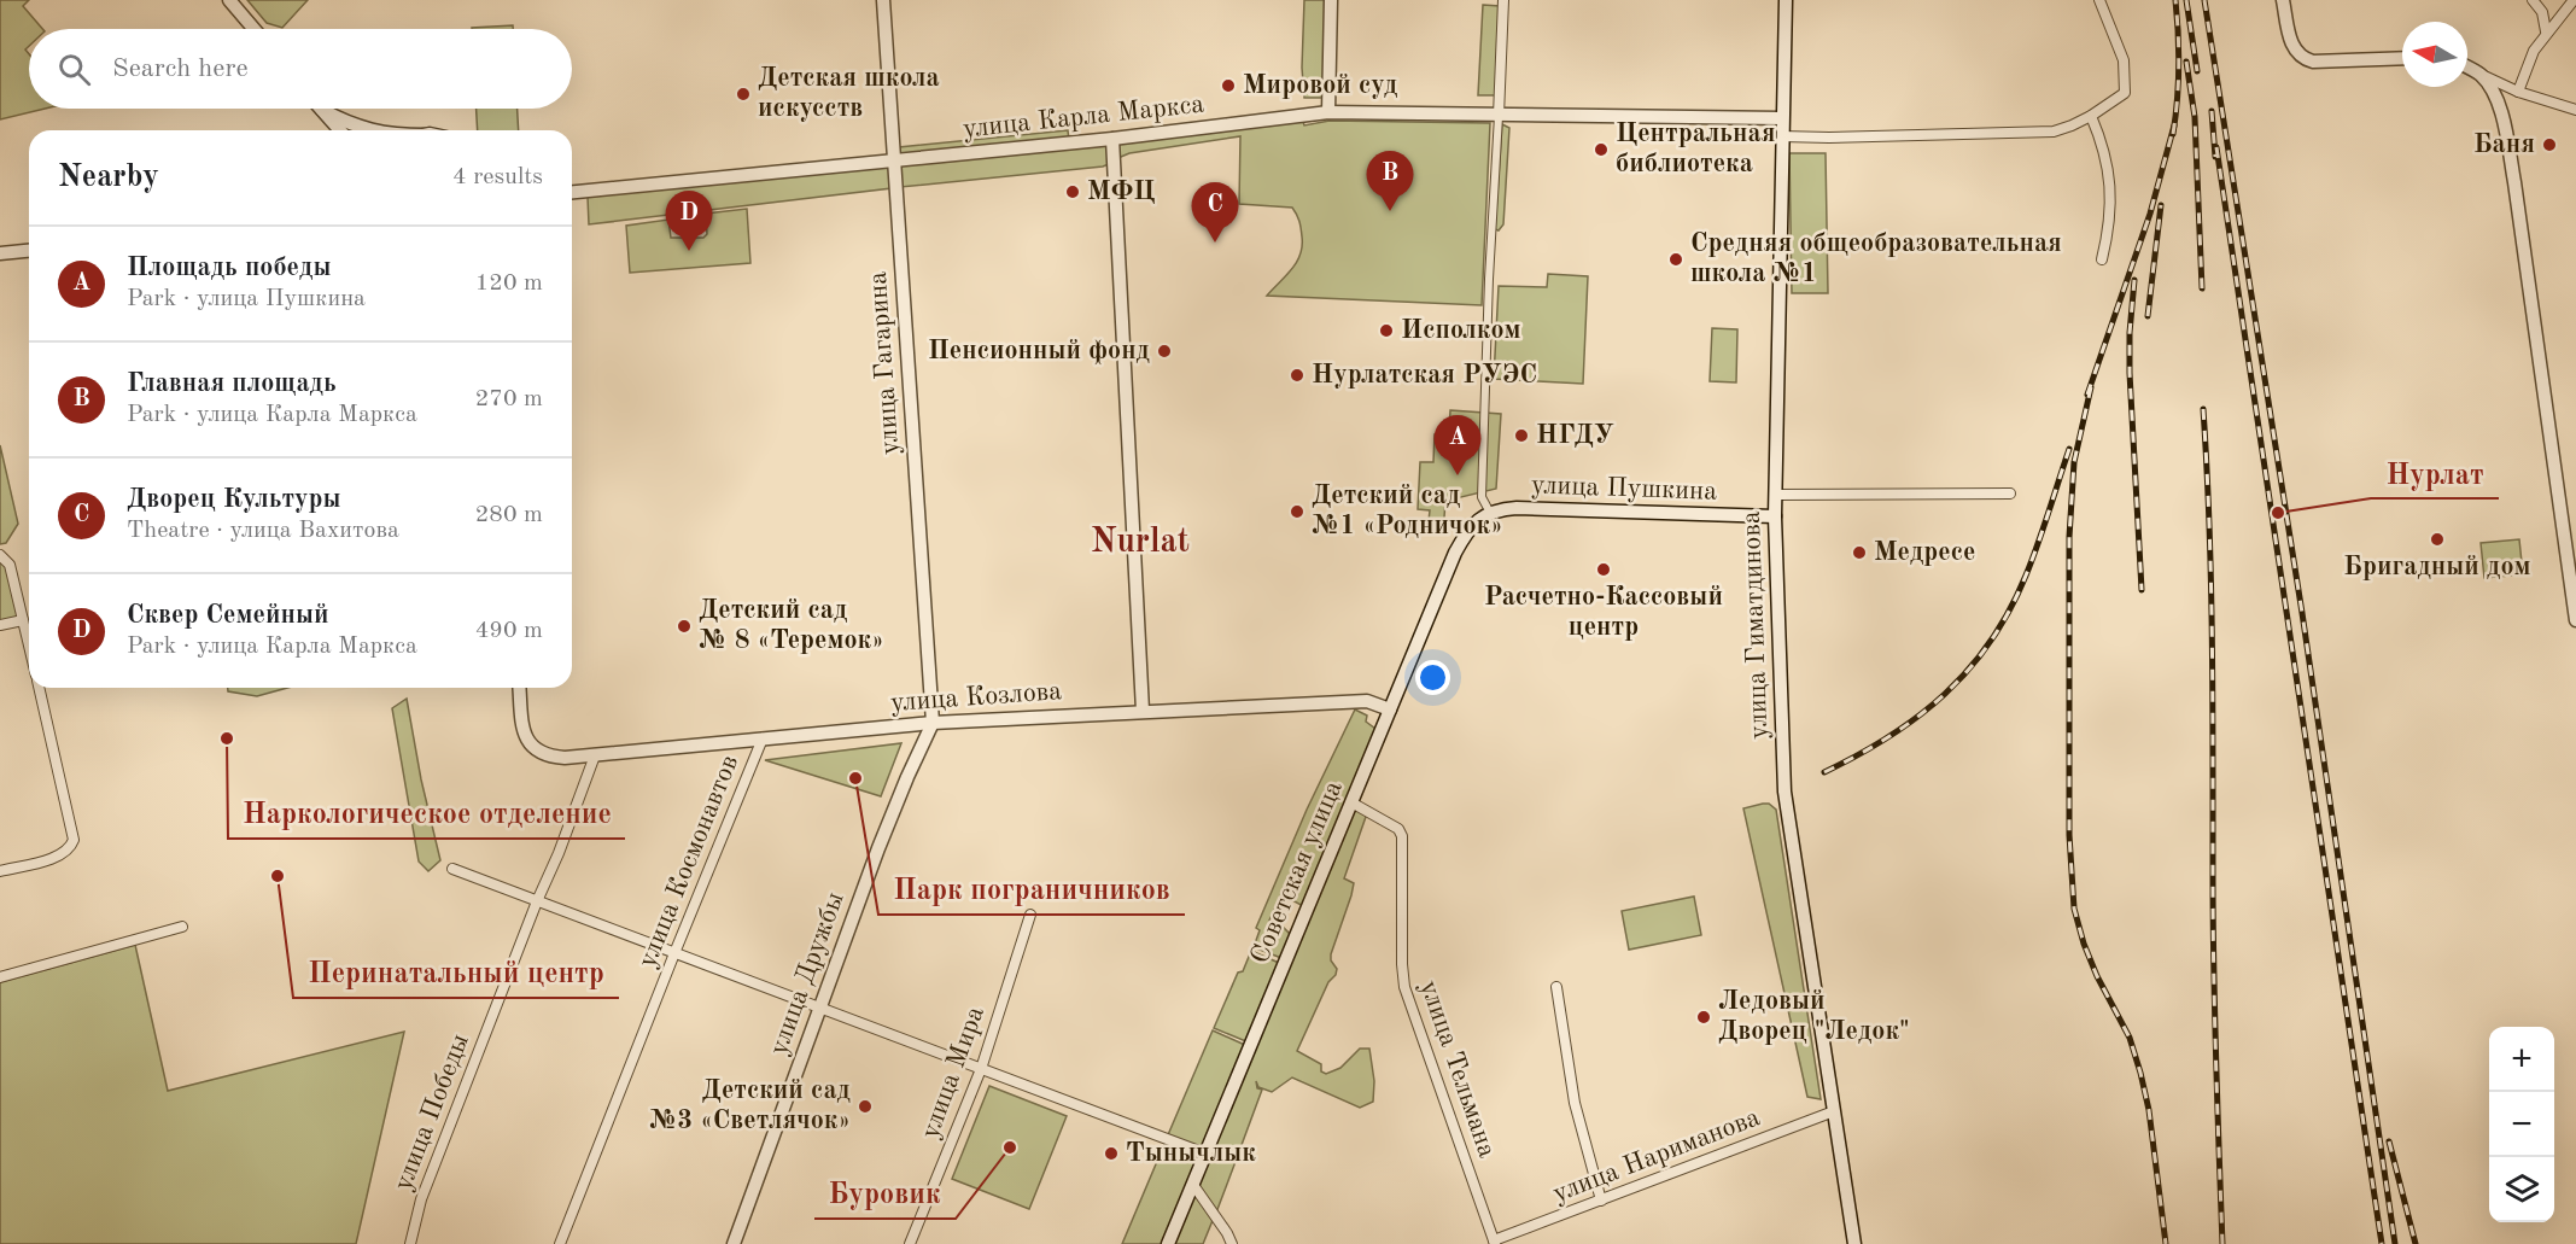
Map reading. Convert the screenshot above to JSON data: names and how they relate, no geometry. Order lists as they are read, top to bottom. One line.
{"streets":{"street":["улица Карла Маркса","улица Гагарина","улица Пушкина","улица Гиматдинова","улица Козлова","улица Космонавтов","Советская улица","улица Дружбы","улица Тельмана","улица Мира","улица Победы","улица Нариманова"]},"crossings":[["улица Карла Маркса","улица Гагарина"],["улица Карла Маркса","улица Гиматдинова"],["улица Гагарина","улица Козлова"],["улица Гагарина","улица Дружбы"],["улица Пушкина","улица Гиматдинова"],["улица Пушкина","Советская улица"],["улица Гиматдинова","улица Нариманова"],["улица Козлова","улица Космонавтов"],["улица Козлова","Советская улица"],["улица Козлова","улица Дружбы"],["улица Козлова","улица Победы"],["Советская улица","улица Тельмана"],["улица Тельмана","улица Нариманова"]],"districts":["Nurlat"],"places":["Мировой суд","Детская школа искусств","Баня","Центральная библиотека","МФЦ","Средняя общеобразовательная школа №1","Исполком","Пенсионный фонд","Нурлатская РУЭС","НГДУ","Детский сад №1 «Родничок»","Нурлат","Бригадный дом","Медресе","Расчетно-Кассовый центр","Детский сад № 8 «Теремок»","Наркологическое отделение","Парк пограничников","Перинатальный центр","Ледовый Дворец \"Ледок\"","Детский сад №3 «Светлячок»","Буровик","Тынычлык"],"north":"left","page":{"search":"Search here","heading":["Nearby","4 results"],"pins":["B","C","D","A"],"list":[{"mark":"A","name":"Площадь победы","note":"Park · улица Пушкина","value":"120 m"},{"mark":"B","name":"Главная площадь","note":"Park · улица Карла Маркса","value":"270 m"},{"mark":"C","name":"Дворец Культуры","note":"Theatre · улица Вахитова","value":"280 m"},{"mark":"D","name":"Сквер Семейный","note":"Park · улица Карла Маркса","value":"490 m"}],"map_buttons":["+","−"]}}
